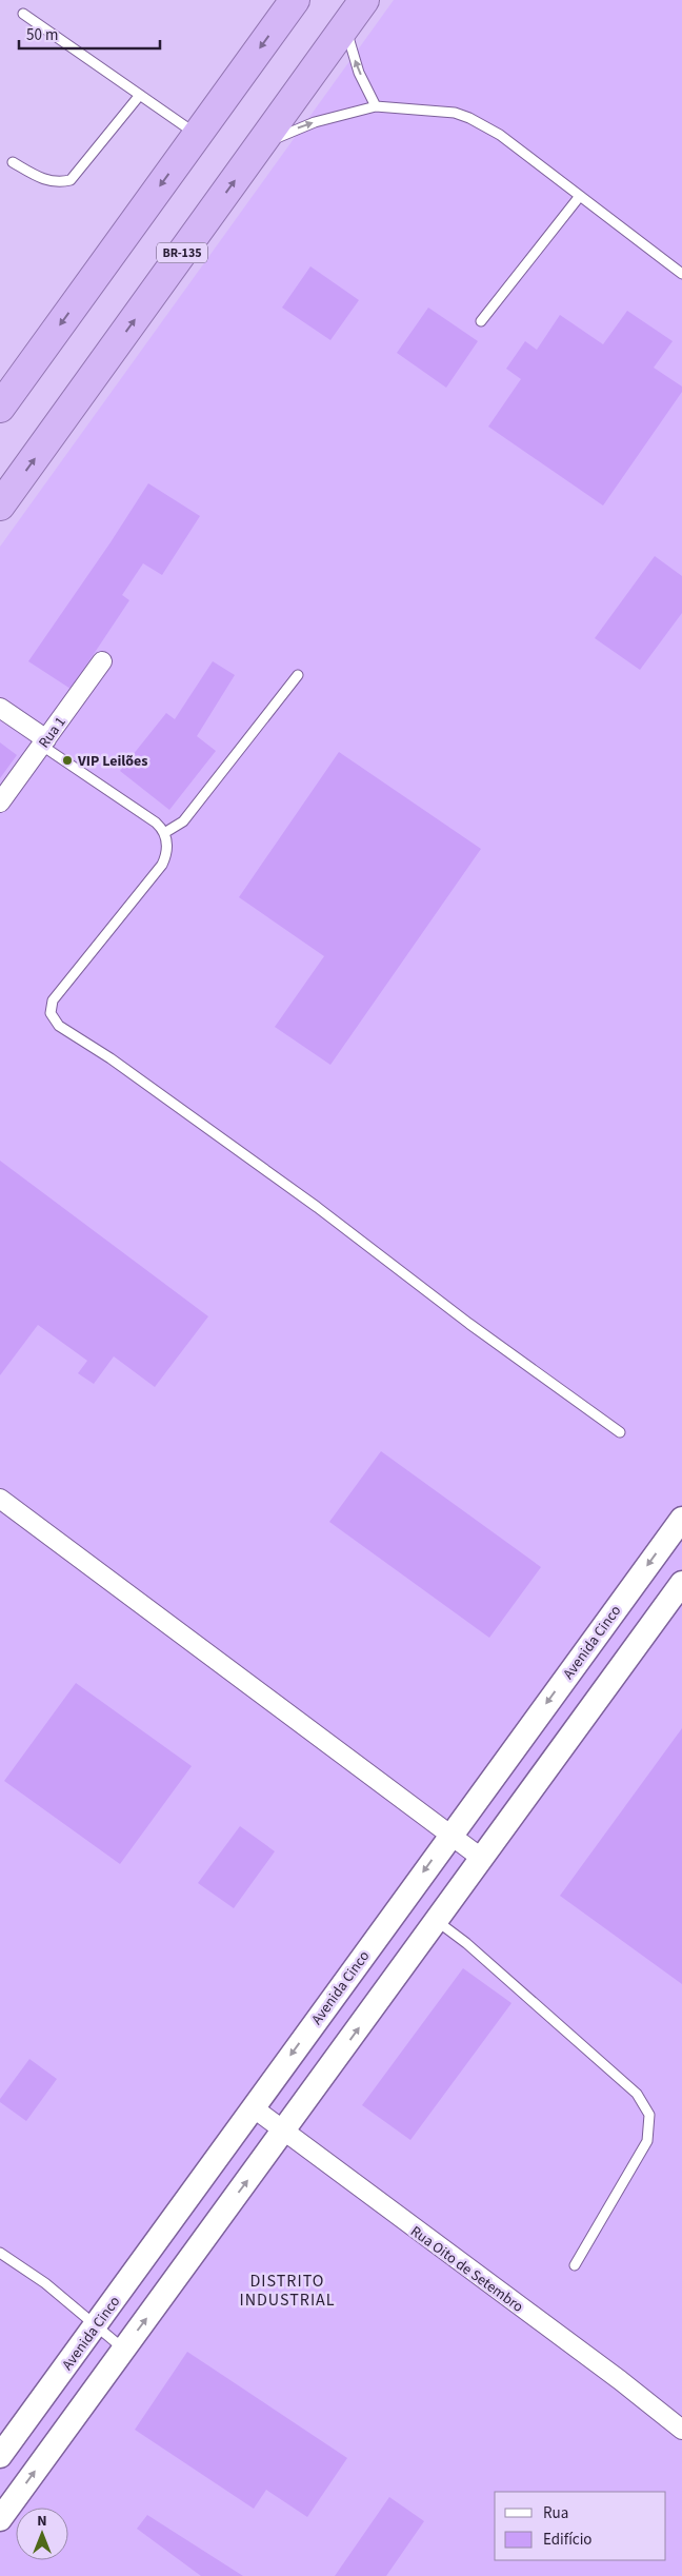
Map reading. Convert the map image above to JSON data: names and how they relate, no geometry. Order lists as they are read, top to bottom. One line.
{"streets":{"highway":["BR-135"],"street":["Rua 1","Avenida Cinco","Rua Oito de Setembro"]},"crossings":[["Avenida Cinco","Rua Oito de Setembro"]],"districts":["DISTRITO INDUSTRIAL"],"places":["VIP Leilões"],"legend":["Rua","Edifício"],"scale_bar":"50 m","north":"top"}
